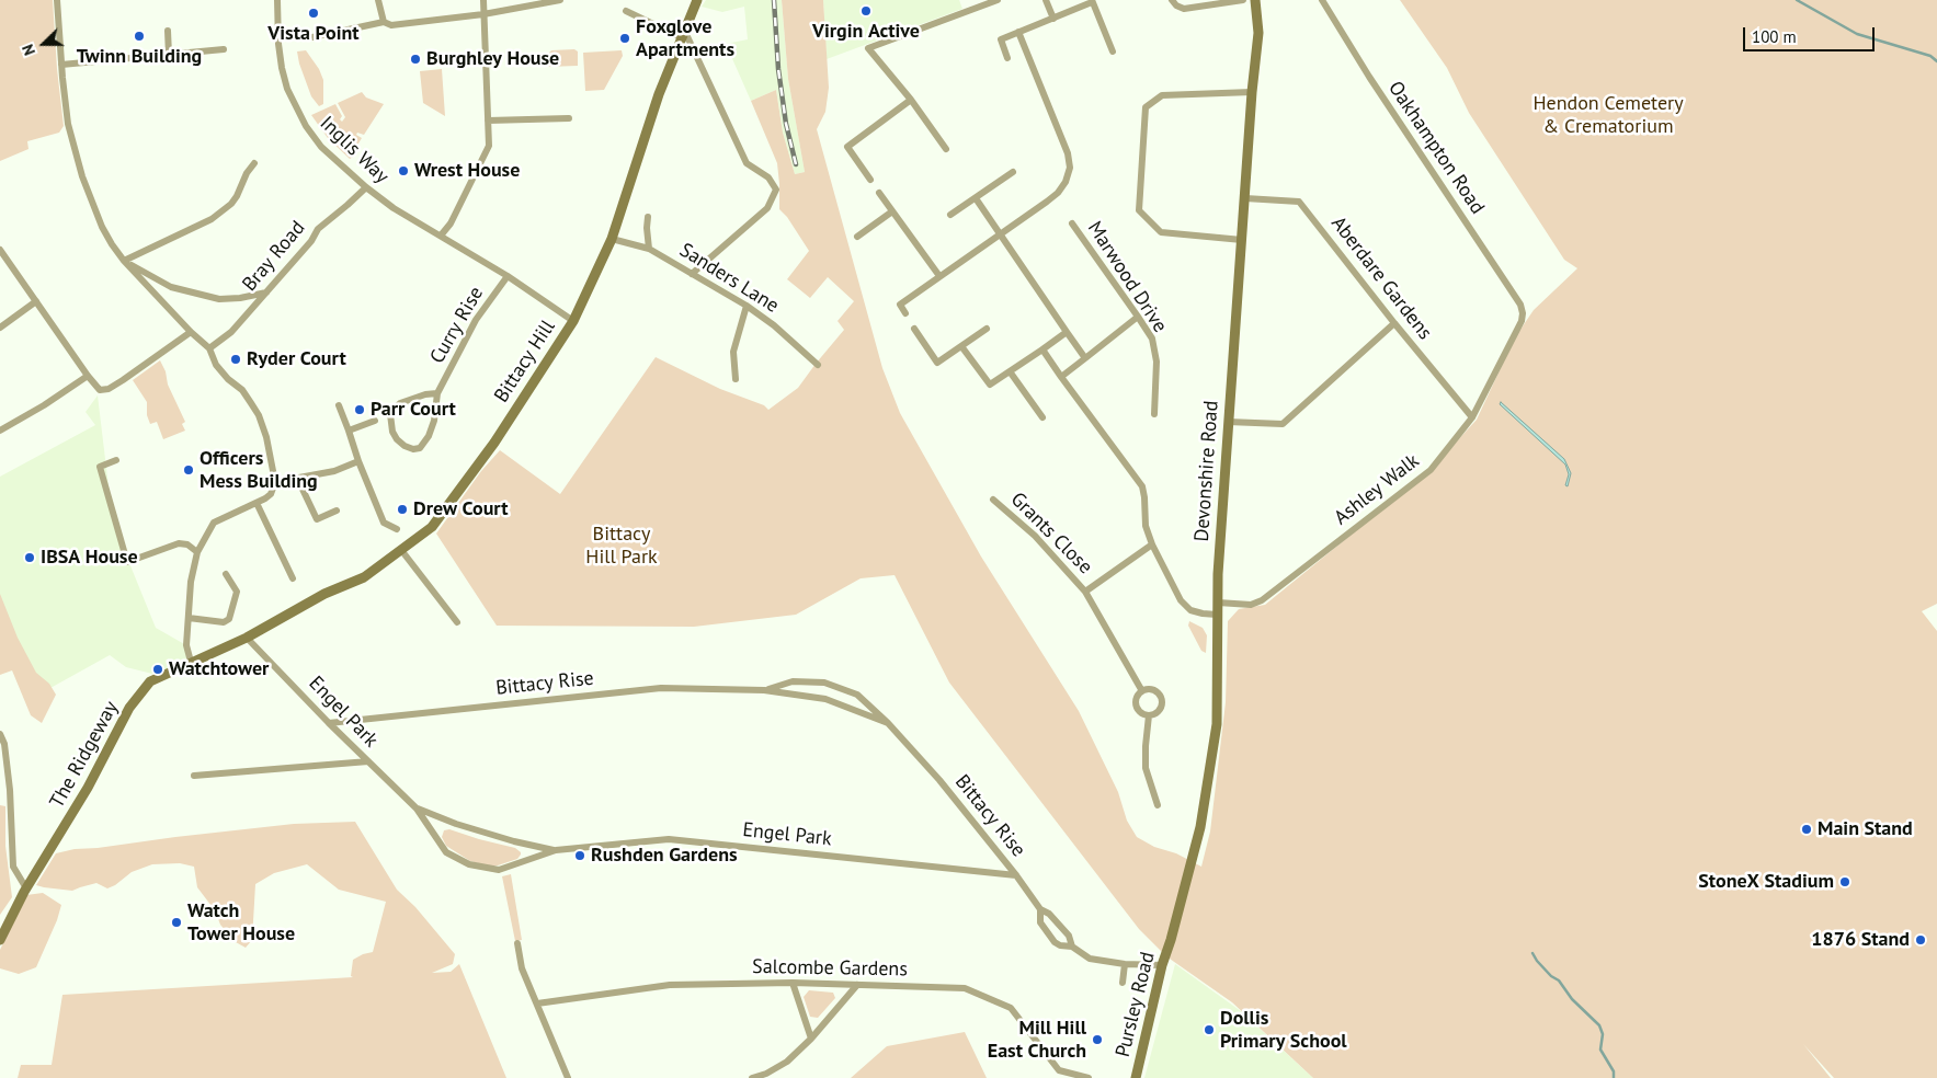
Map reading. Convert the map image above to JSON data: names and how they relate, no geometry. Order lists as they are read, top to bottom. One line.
{"streets":{"main road":["Bittacy Hill","Devonshire Road","The Ridgeway","Pursley Road"],"street":["Oakhampton Road","Inglis Way","Bray Road","Marwood Drive","Sanders Lane","Aberdare Gardens","Curry Rise","Ashley Walk","Grants Close","Bittacy Rise","Engel Park","Salcombe Gardens"]},"crossings":[["Oakhampton Road","Ashley Walk"],["Inglis Way","Bray Road"],["Inglis Way","Curry Rise"],["Inglis Way","Bittacy Hill"],["Sanders Lane","Bittacy Hill"],["Aberdare Gardens","Devonshire Road"],["Aberdare Gardens","Ashley Walk"],["Bittacy Hill","Engel Park"],["Bittacy Hill","The Ridgeway"],["Devonshire Road","Ashley Walk"],["Devonshire Road","Pursley Road"],["Bittacy Rise","Engel Park"],["Bittacy Rise","Pursley Road"],["Engel Park","The Ridgeway"]],"parks":["Hendon Cemetery & Crematorium","Bittacy Hill Park"],"places":["Virgin Active","Vista Point","Twinn Building","Foxglove Apartments","Burghley House","Wrest House","Ryder Court","Parr Court","Officers Mess Building","Drew Court","IBSA House","Watchtower","Main Stand","Rushden Gardens","StoneX Stadium","Watch Tower House","1876 Stand","Dollis Primary School","Mill Hill East Church"],"scale_bar":"100 m","north":"left"}
